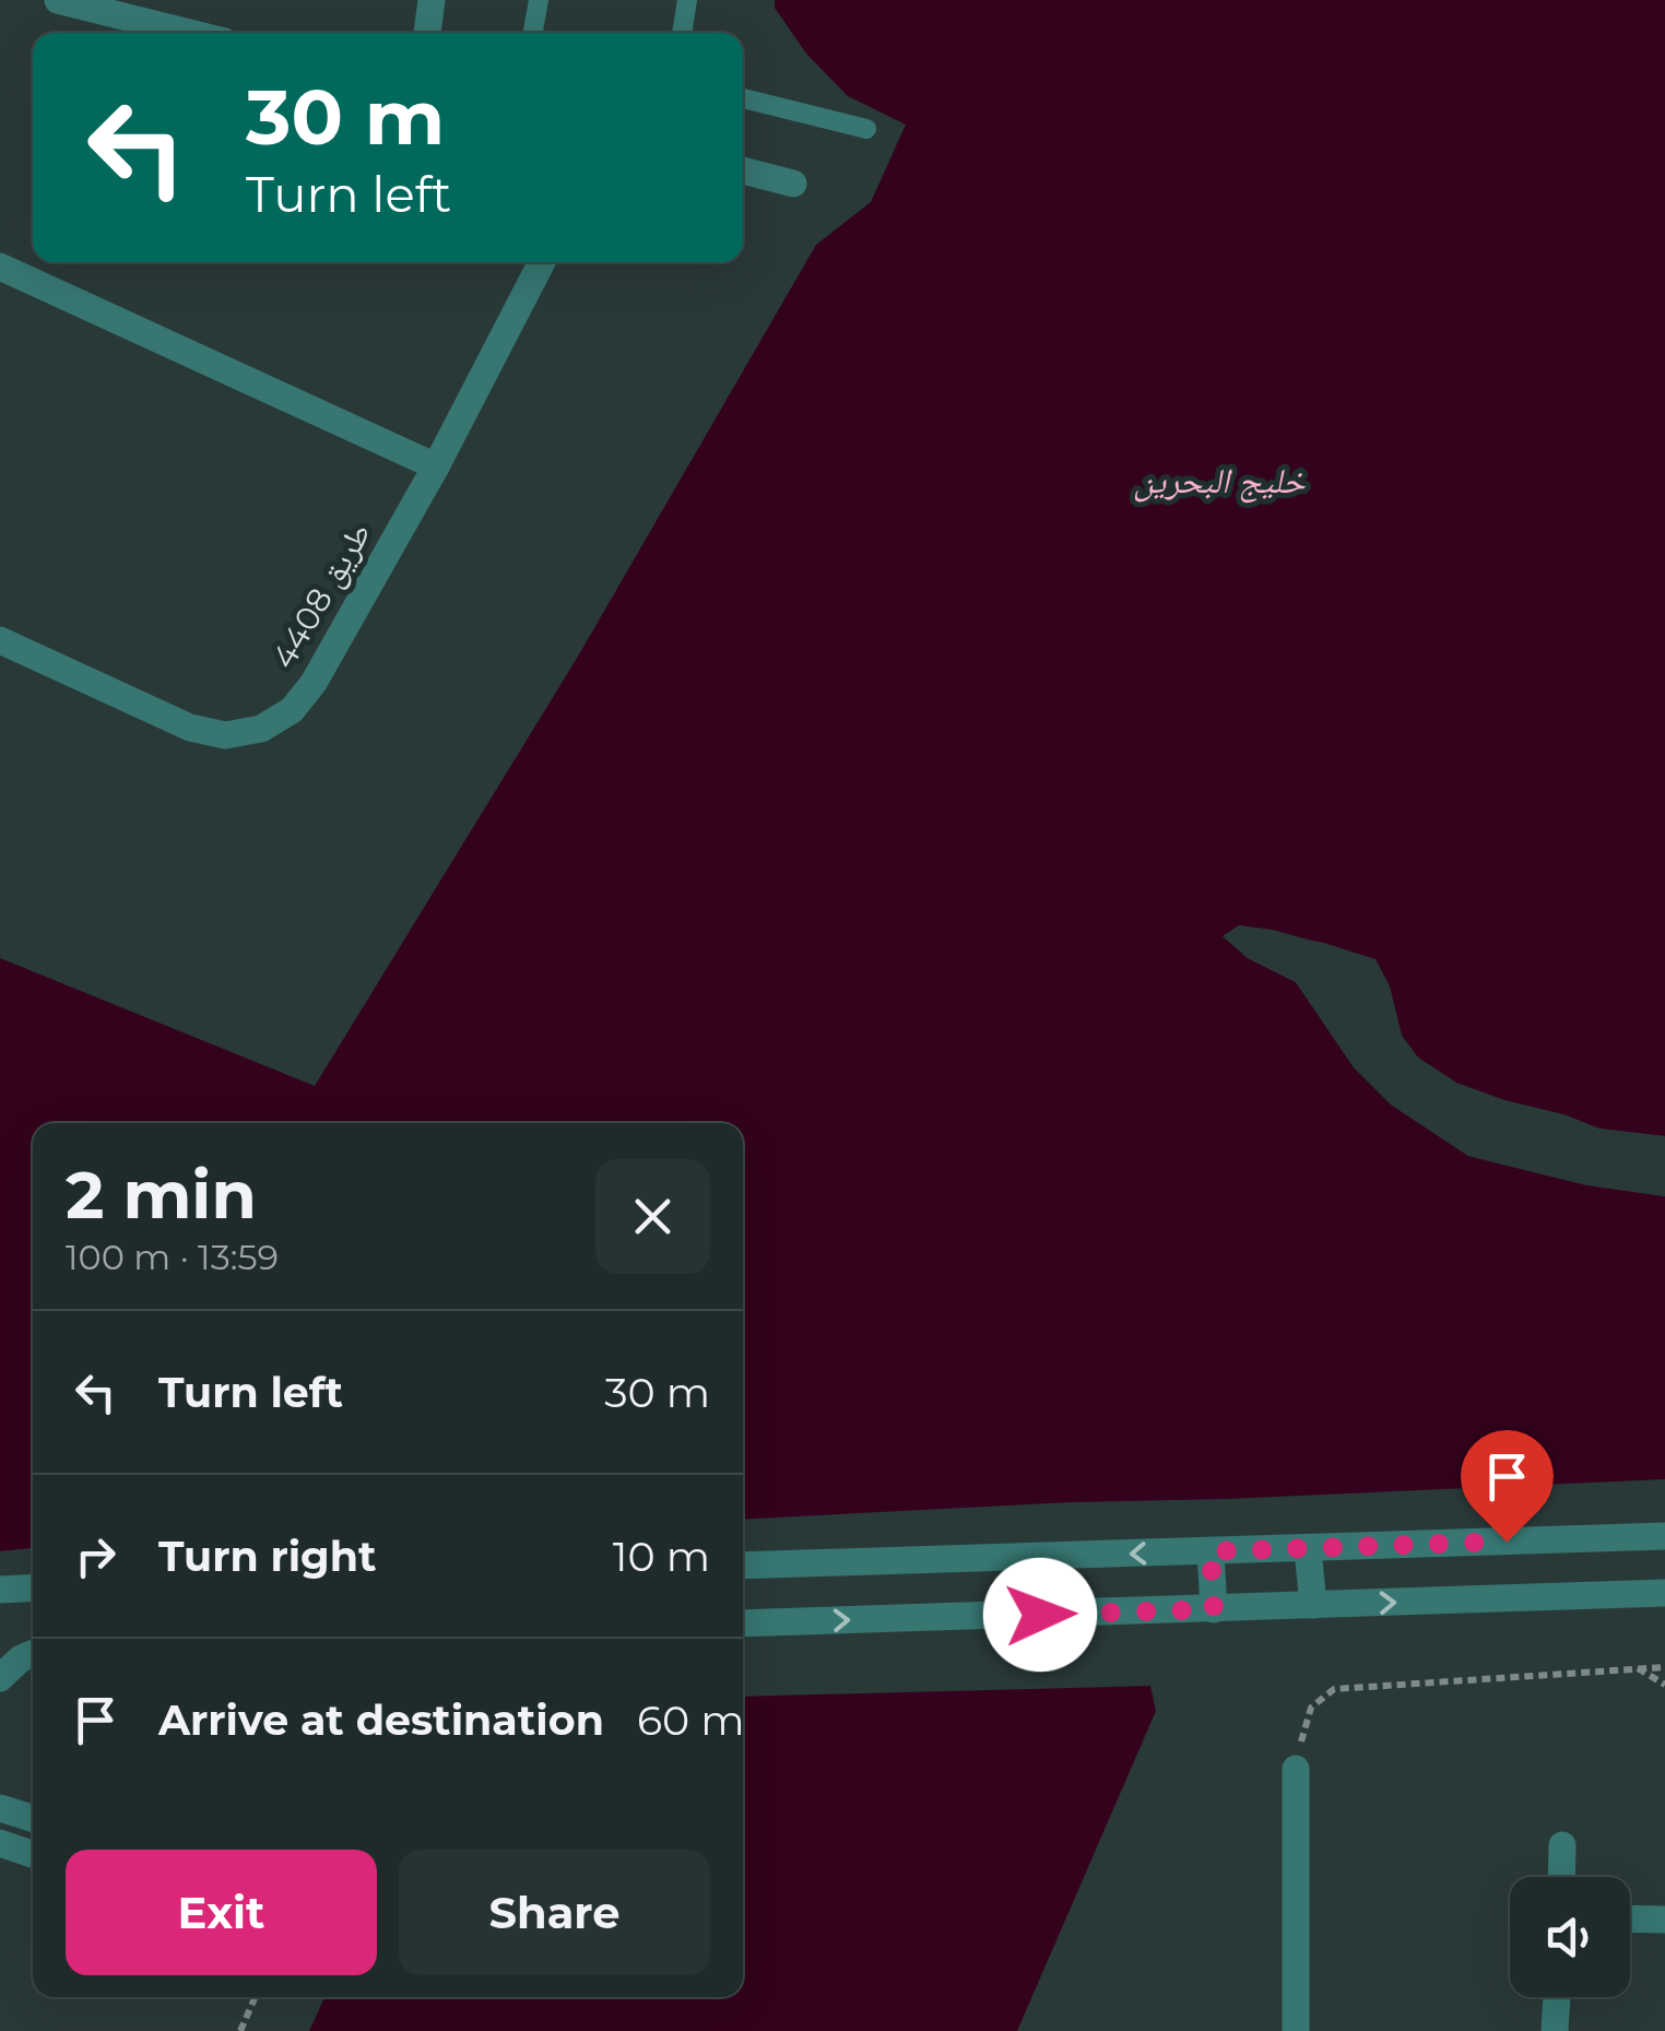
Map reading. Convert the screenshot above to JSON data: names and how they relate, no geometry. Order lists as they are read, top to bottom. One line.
{"streets":{"street":["طريق 4408"]},"water":["خليج البحرين"],"page":{"turn":["30 m","Turn left"],"heading":["2 min","100 m · 13:59"],"list":[{"name":"Turn left","value":"30 m"},{"name":"Turn right","value":"10 m"},{"name":"Arrive at destination","value":"60 m"}],"buttons":["Exit","Share"]}}
